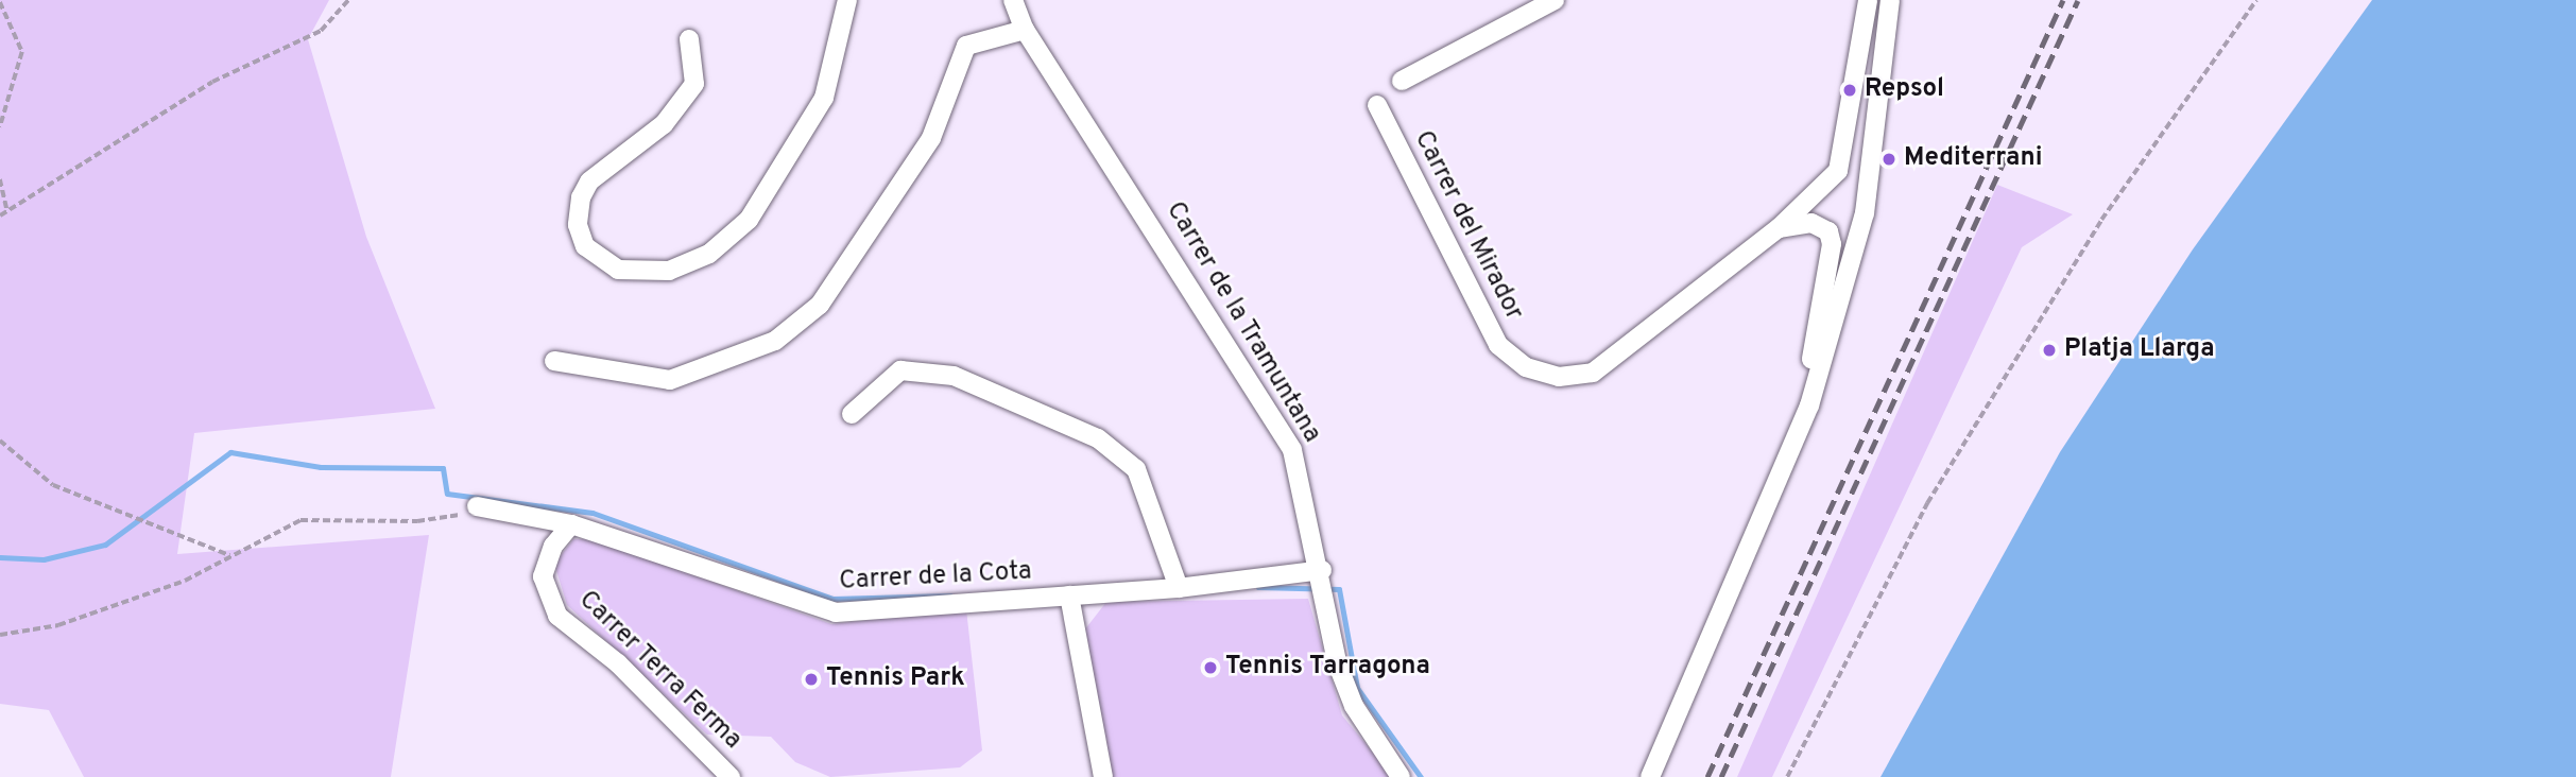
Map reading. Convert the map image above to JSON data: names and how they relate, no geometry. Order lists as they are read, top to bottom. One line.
{"streets":{"street":["Carrer del Mirador","Carrer de la Tramuntana","Carrer de la Cota","Carrer Terra Ferma"]},"crossings":[["Carrer de la Tramuntana","Carrer de la Cota"],["Carrer de la Cota","Carrer Terra Ferma"]],"places":["Repsol","Mediterrani","Platja Llarga","Tennis Tarragona","Tennis Park"]}
